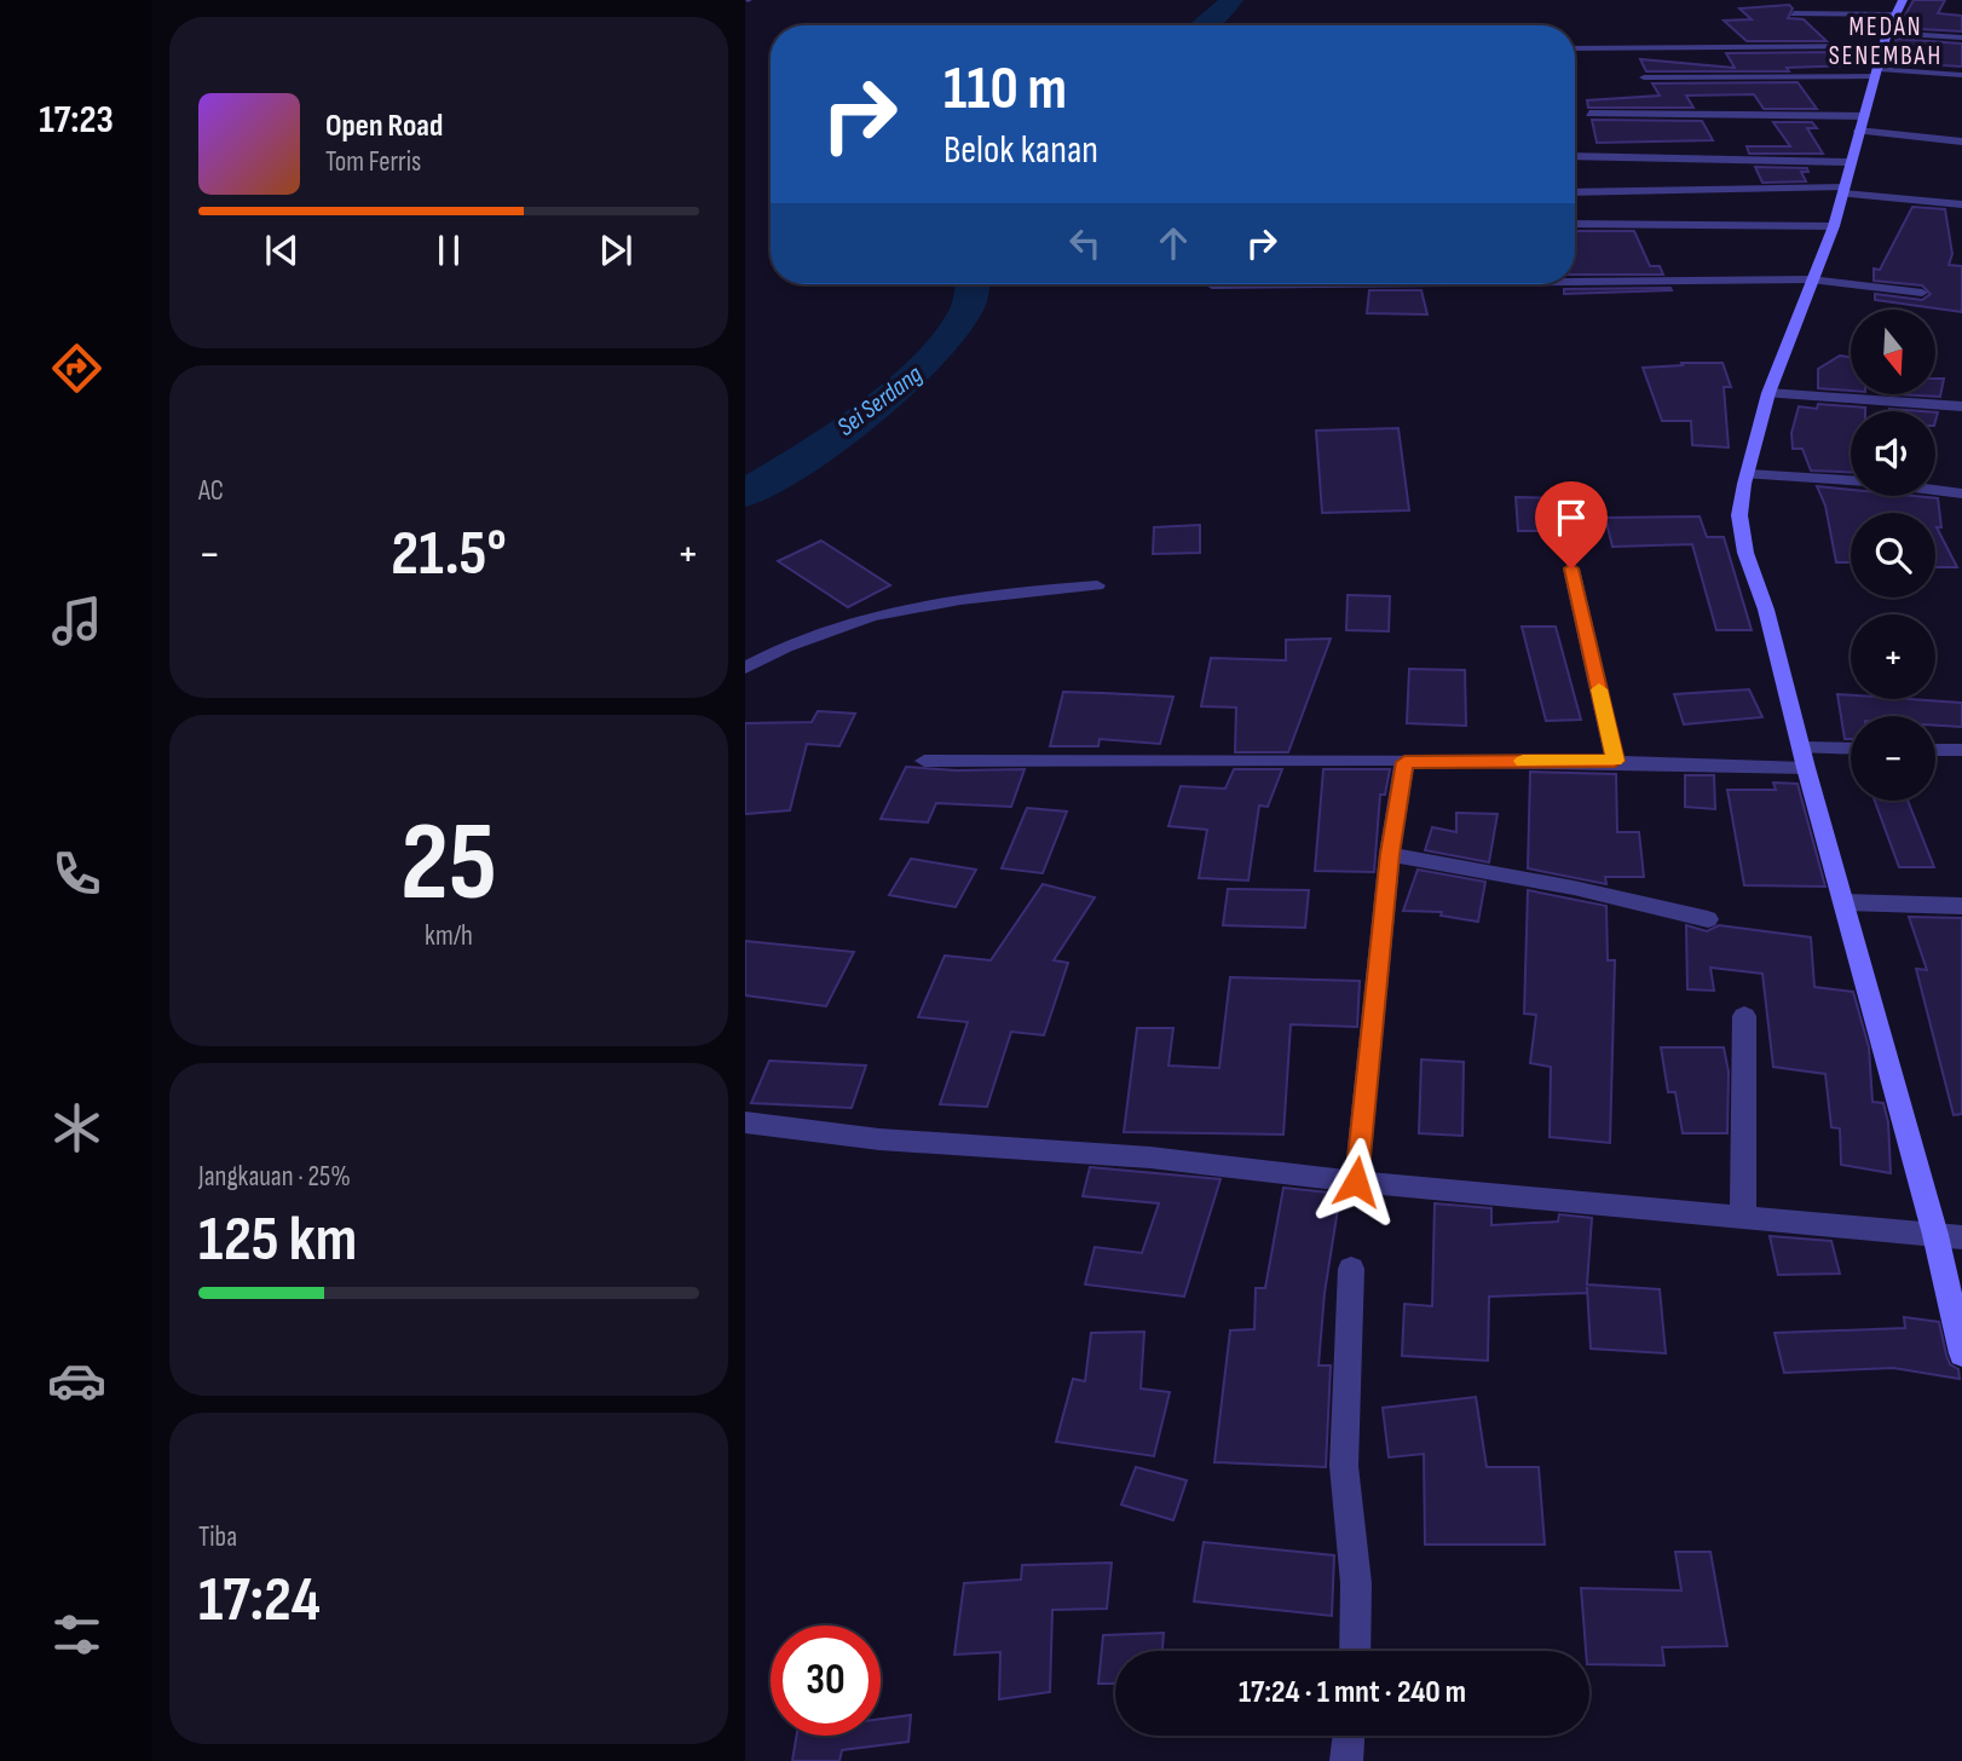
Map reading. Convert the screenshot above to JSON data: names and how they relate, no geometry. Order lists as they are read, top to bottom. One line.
{"districts":["MEDAN SENEMBAH"],"water":["Sei Serdang"],"north":"bottom","page":{"tabs":"17:23","turn":["110 m","Belok kanan"],"song":["Open Road","Tom Ferris"],"map_buttons":["+","−"],"tile":["AC",["25","km/h"],["Jangkauan · 25%","125 km"],["Tiba","17:24"]],"heat":["−","21.5°","+"],"limit":"30","trip":"17:24 · 1 mnt · 240 m"}}
